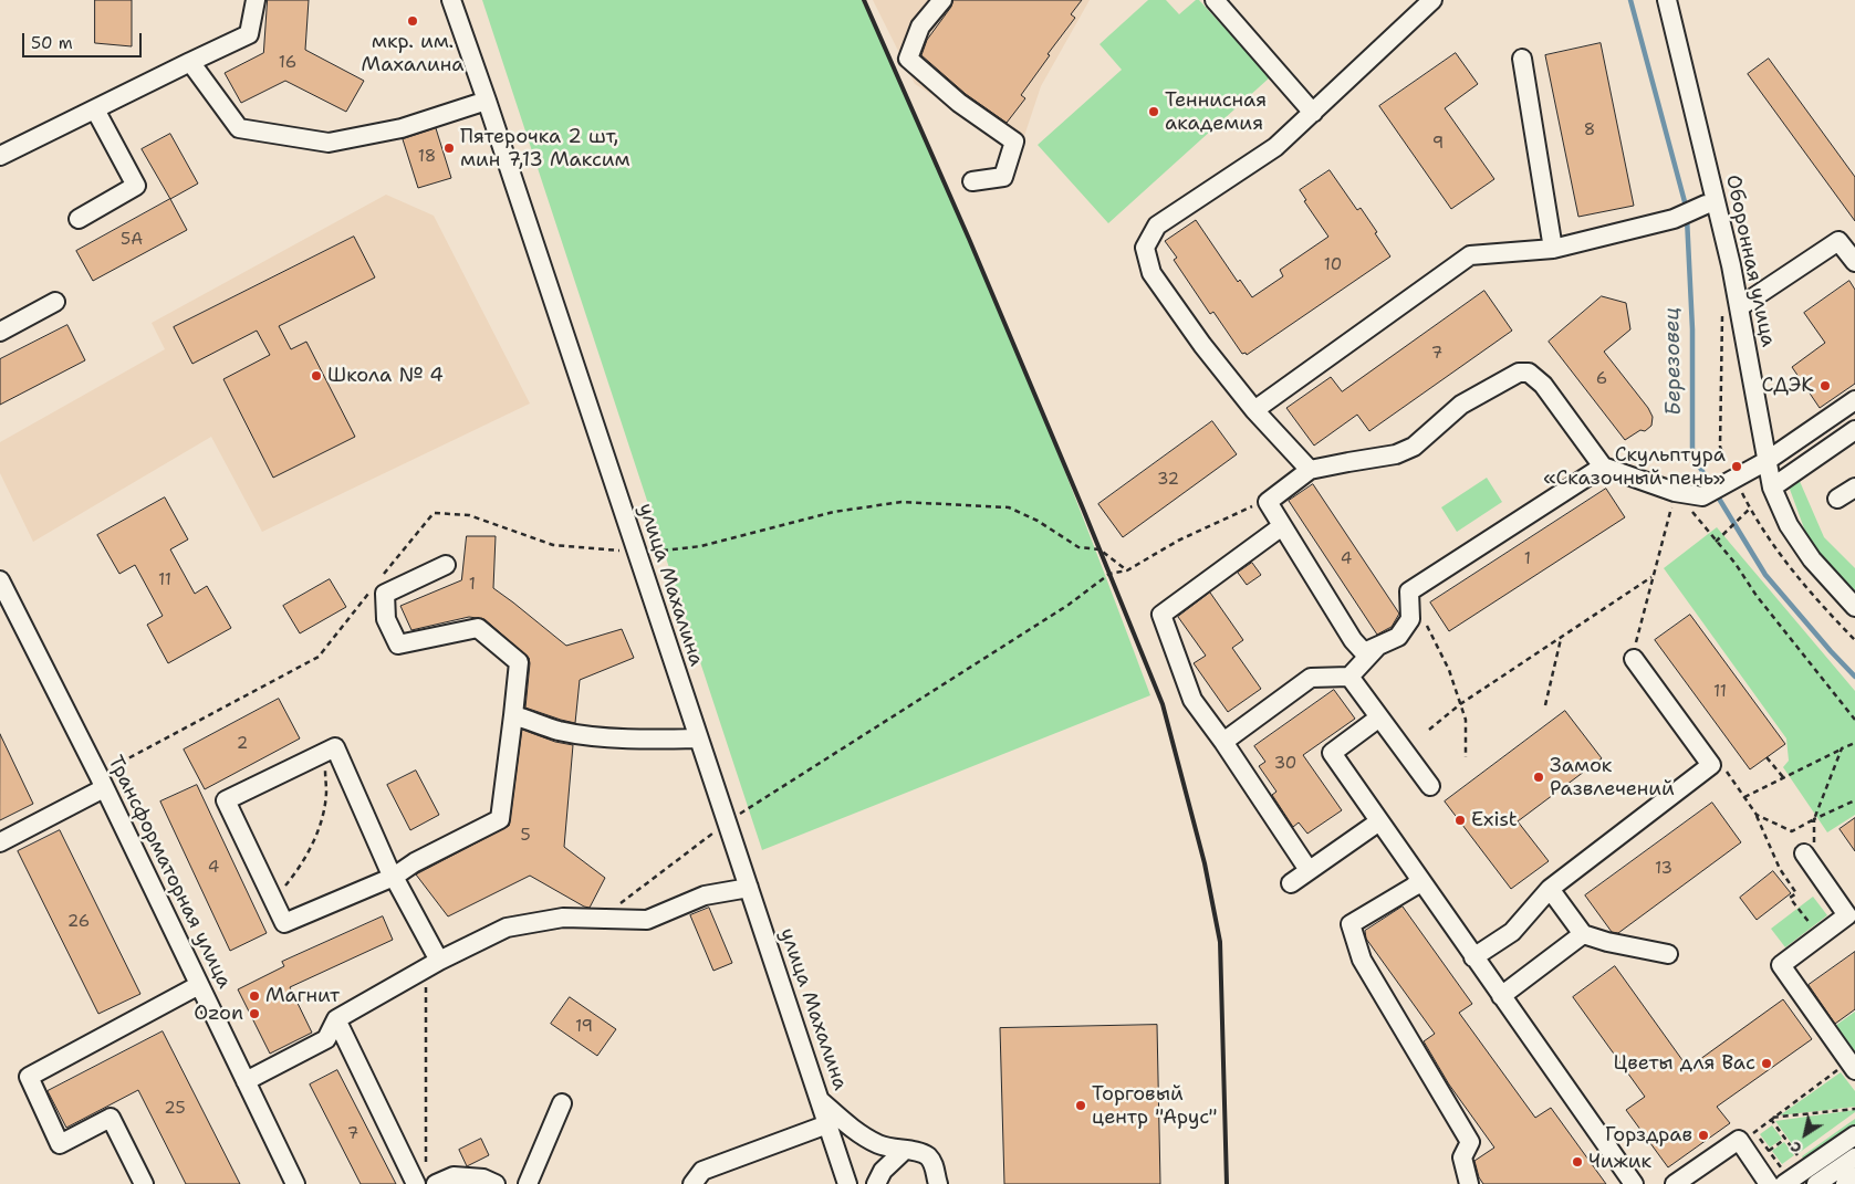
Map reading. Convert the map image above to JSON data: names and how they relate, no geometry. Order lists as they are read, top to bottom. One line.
{"streets":{"street":["Оборонная улица","улица Махалина","Трансформаторная улица"]},"water":["Березовец"],"places":["мкр. им. Махалина","Теннисная академия","Пятерочка 2 шт, мин 7,13 Максим","Школа № 4","СДЭК","Скульптура «Сказочный пень»","Замок Развлечений","Exist","Магнит","Ozon","Цветы для Вас","Торговый центр \"Арус\"","Горздрав","Чижик"],"house_numbers":["16","8","9","18","5А","10","7","6","32","4","1","11","1","11","2","30","5","4","13","26","19","25","7"],"scale_bar":"50 m","north":"bottom left"}
